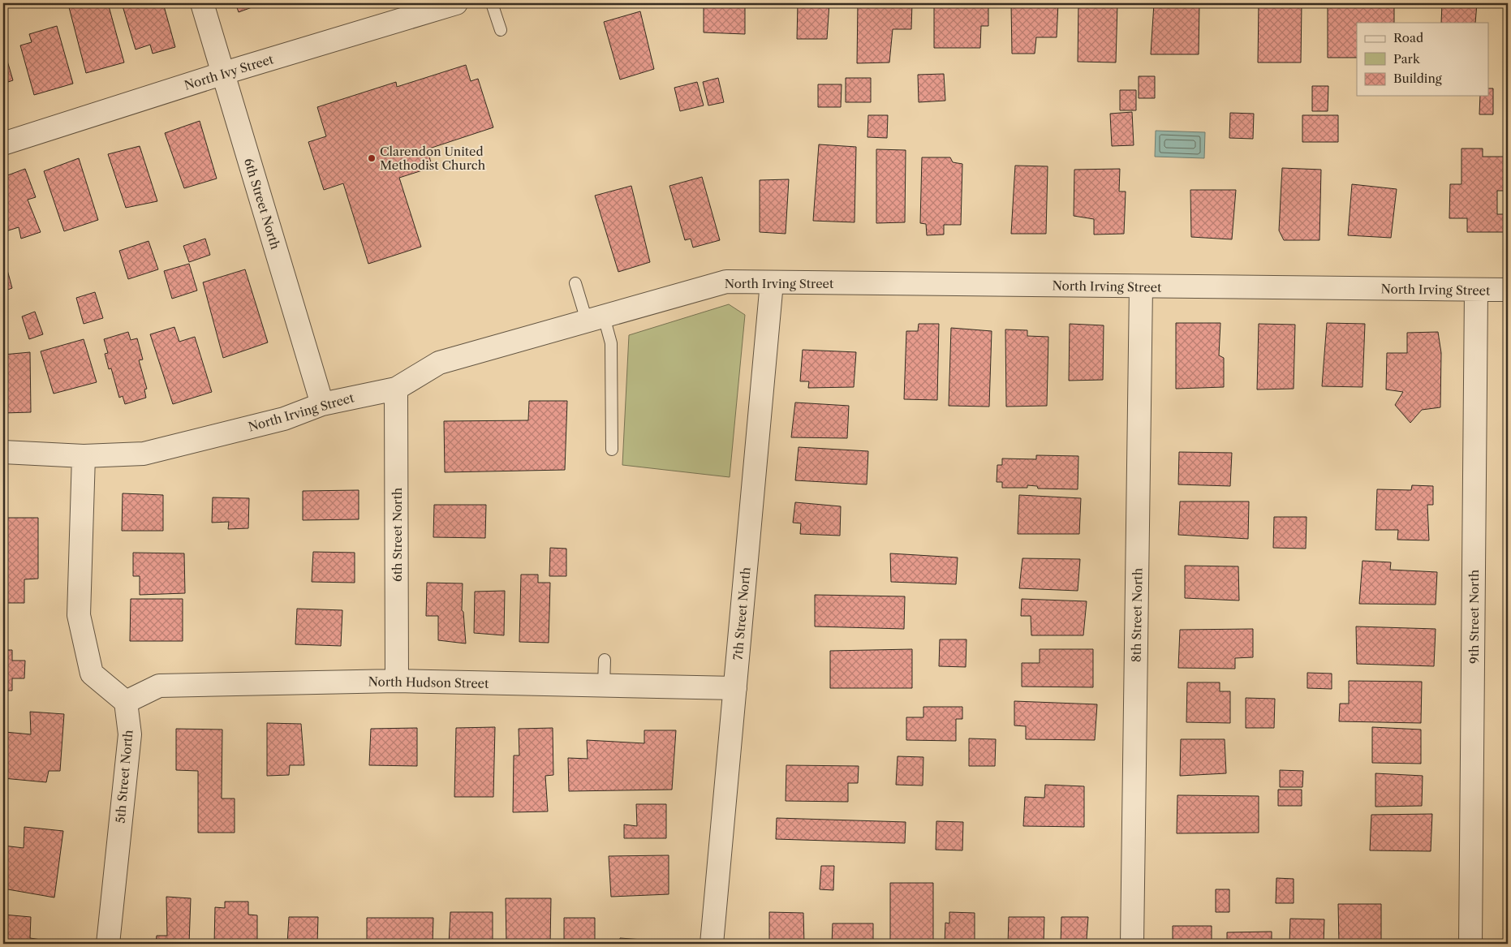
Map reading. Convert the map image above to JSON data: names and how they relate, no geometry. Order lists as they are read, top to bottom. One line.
{"streets":{"street":["North Ivy Street","6th Street North","North Irving Street","7th Street North","8th Street North","9th Street North","North Hudson Street","5th Street North"]},"crossings":[["North Ivy Street","6th Street North"],["6th Street North","North Irving Street"],["6th Street North","North Hudson Street"],["North Irving Street","7th Street North"],["North Irving Street","8th Street North"],["North Irving Street","9th Street North"],["7th Street North","North Hudson Street"],["North Hudson Street","5th Street North"]],"places":["Clarendon United Methodist Church"],"legend":["Road","Park","Building"]}
